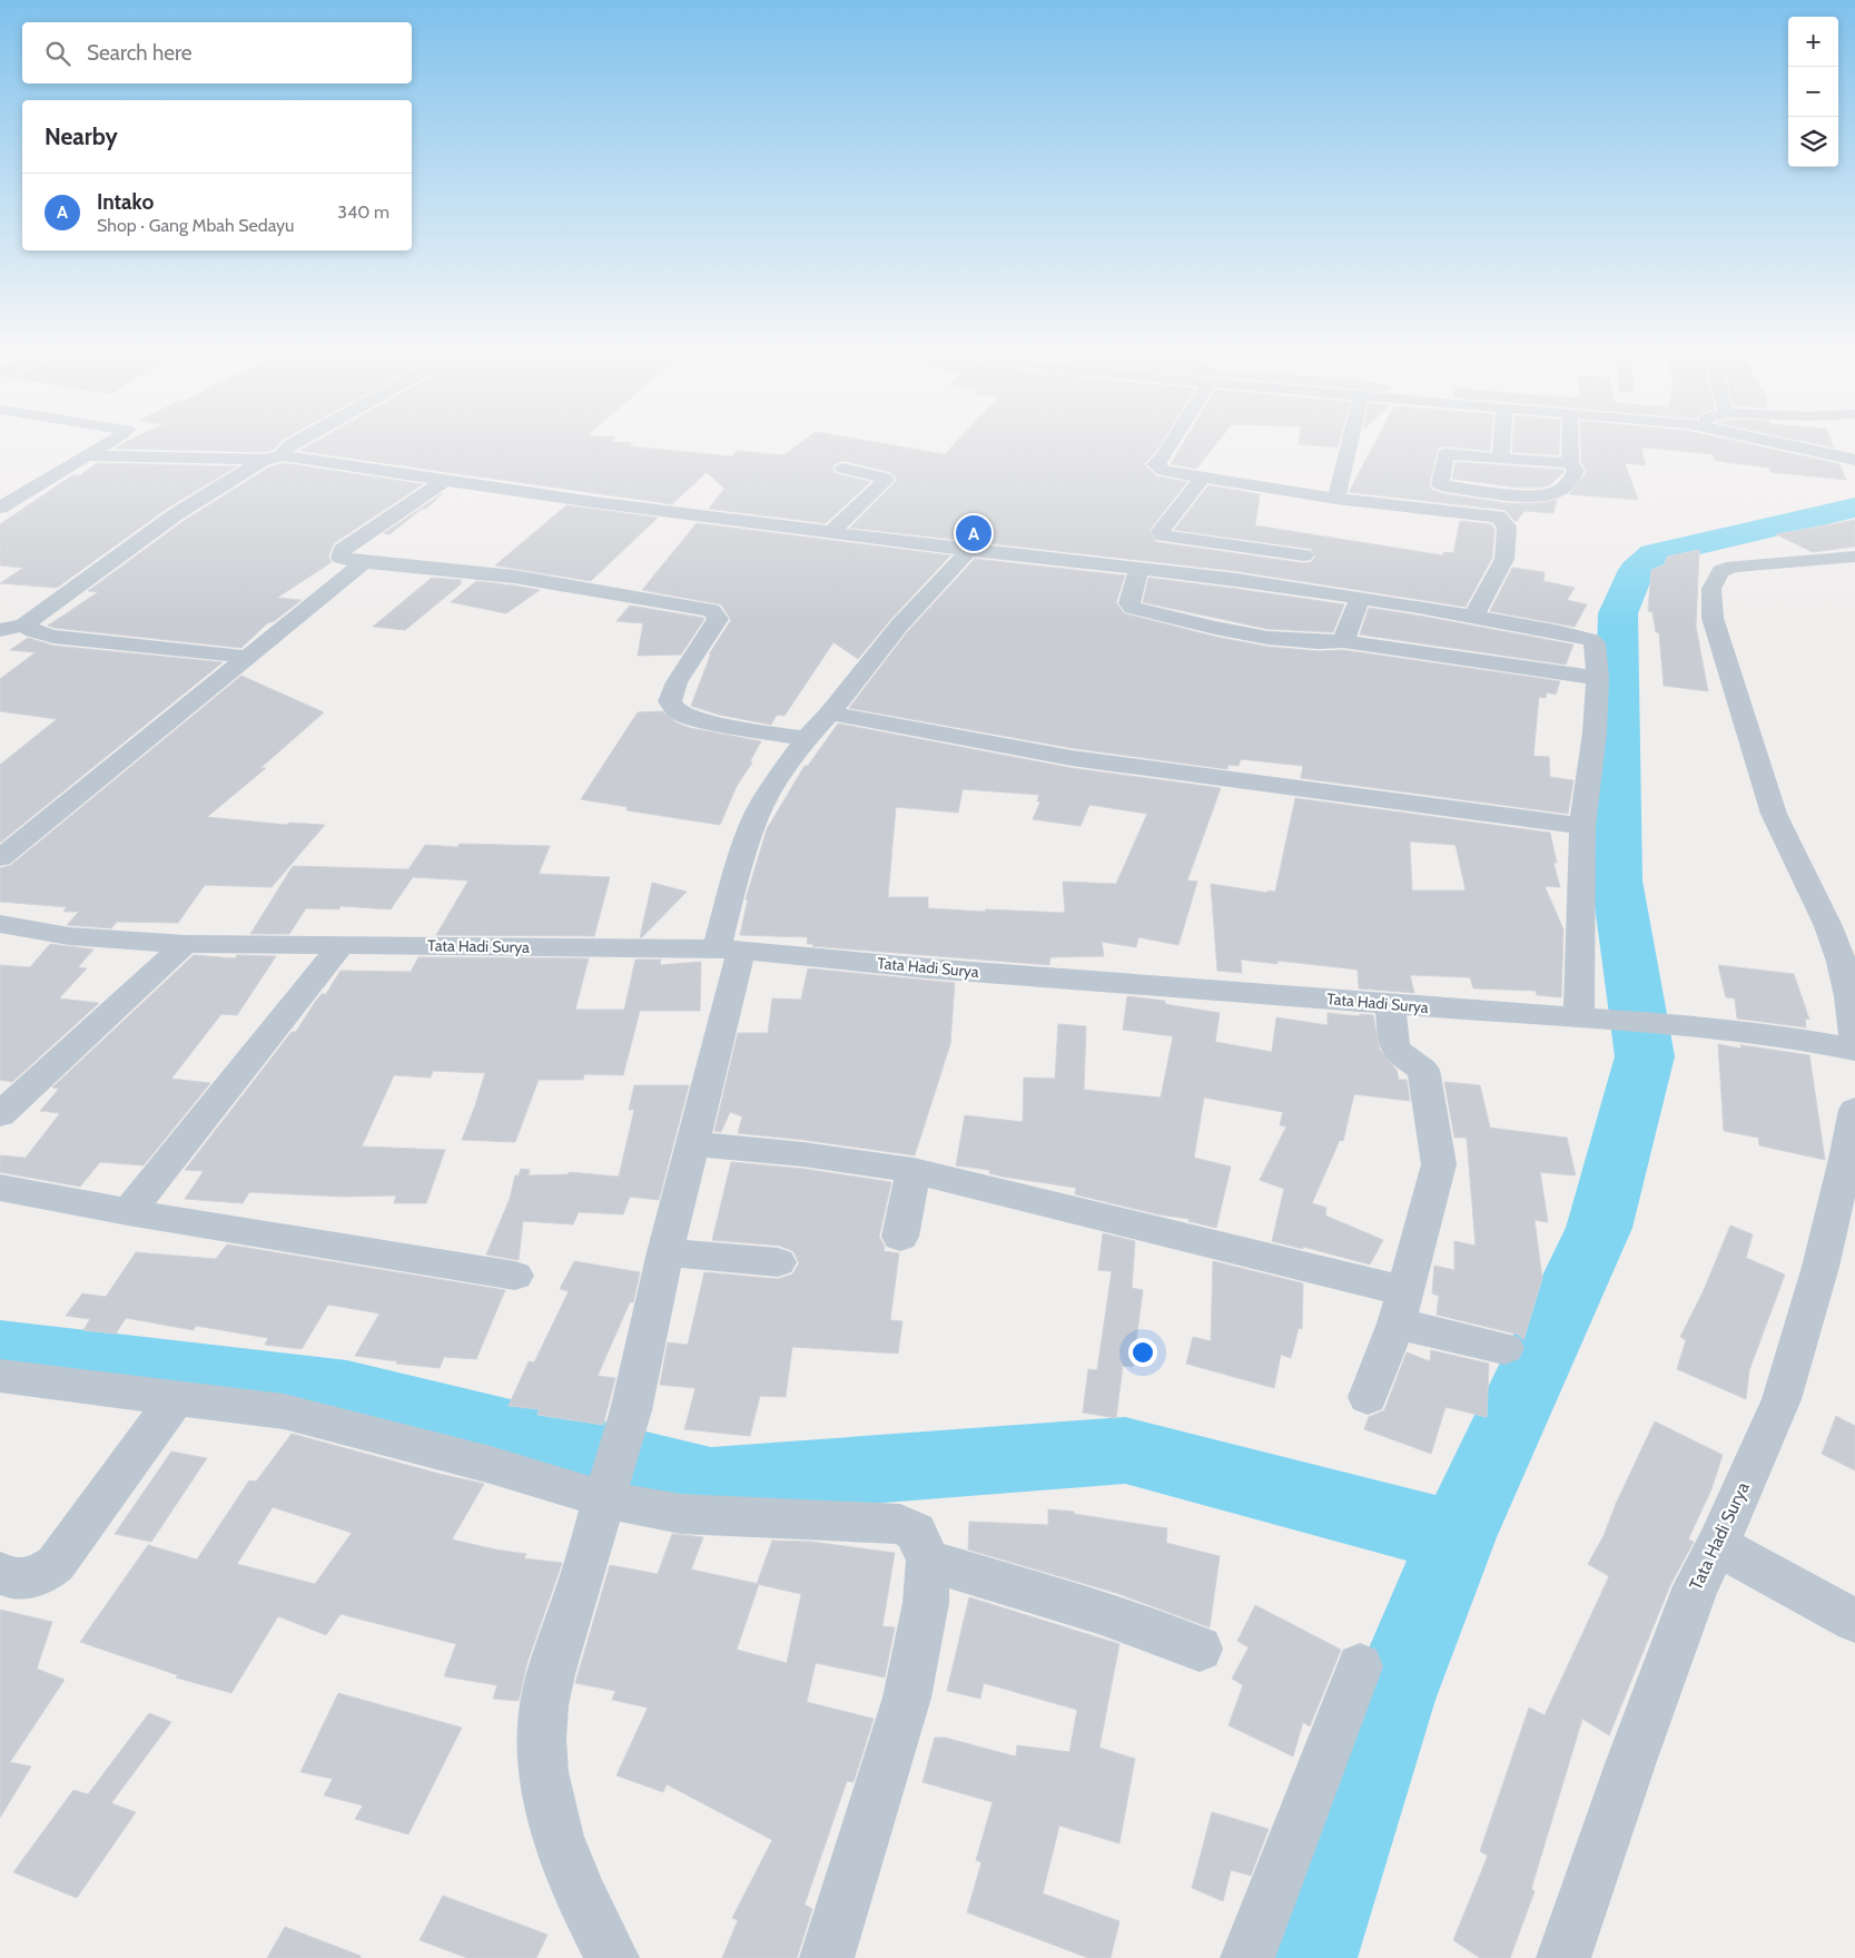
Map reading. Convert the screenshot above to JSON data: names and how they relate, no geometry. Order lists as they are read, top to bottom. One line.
{"streets":{"street":["Tata Hadi Surya"]},"page":{"map_buttons":["+","−"],"search":"Search here","heading":"Nearby","list":[{"mark":"A","name":"Intako","note":"Shop · Gang Mbah Sedayu","value":"340 m"}],"pins":"A"}}
